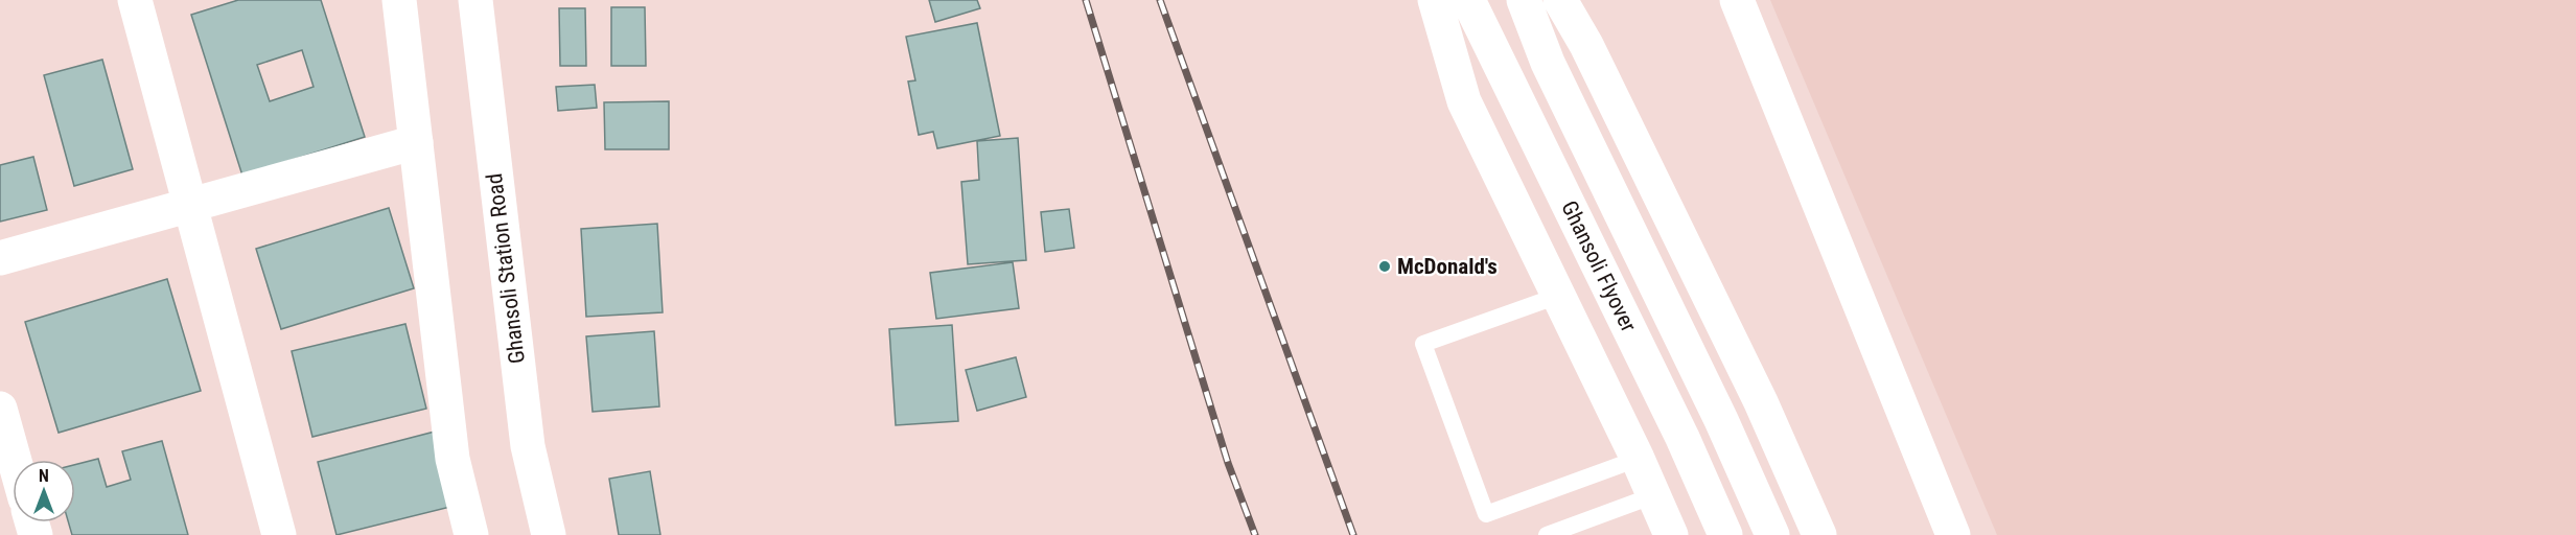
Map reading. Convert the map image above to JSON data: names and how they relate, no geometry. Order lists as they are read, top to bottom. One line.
{"streets":{"street":["Ghansoli Flyover","Ghansoli Station Road"]},"places":["McDonald's"],"north":"top"}
